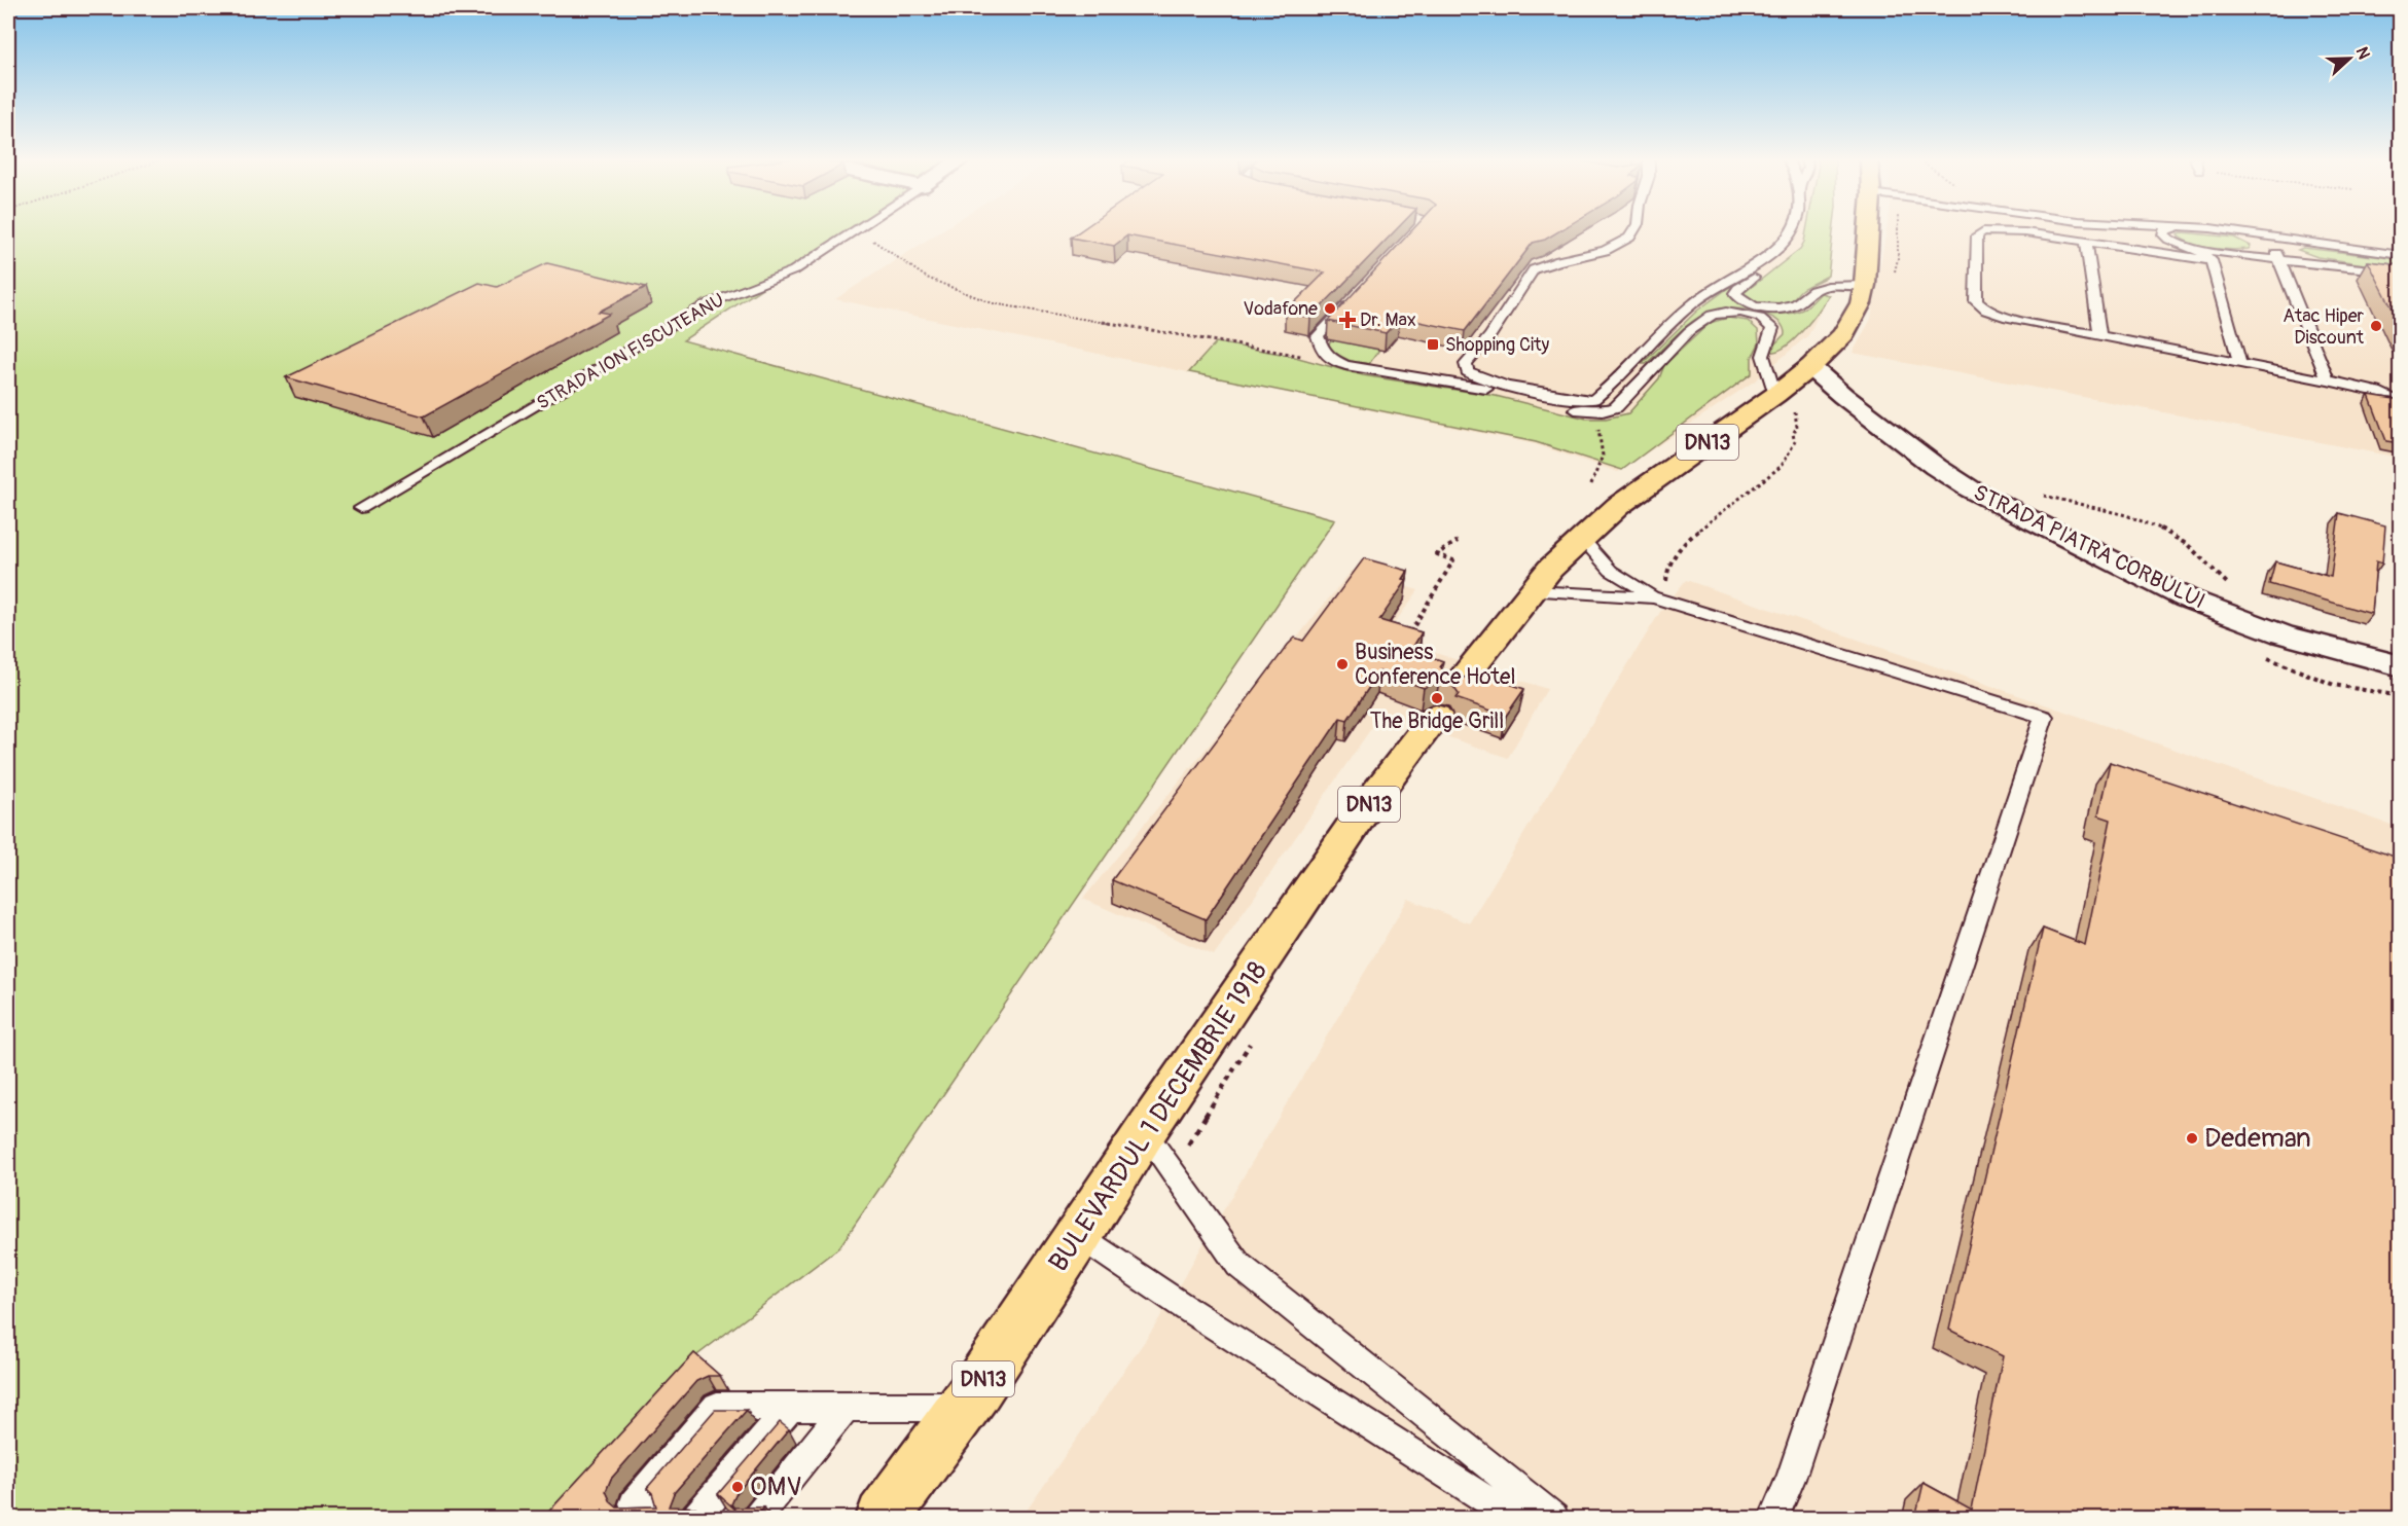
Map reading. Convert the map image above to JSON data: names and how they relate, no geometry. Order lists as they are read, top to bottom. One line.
{"streets":{"main road":["DN13","BULEVARDUL 1 DECEMBRIE 1918"],"street":["STRADA PIATRA CORBULUI"],"lane":["STRADA ION FISCUTEANU"]},"crossings":[["STRADA PIATRA CORBULUI","BULEVARDUL 1 DECEMBRIE 1918"]],"places":{"other":["Vodafone","Atac Hiper Discount","Business Conference Hotel","The Bridge Grill","Dedeman","OMV"],"health":["Dr. Max"],"transit":["Shopping City"]},"north":"right"}
